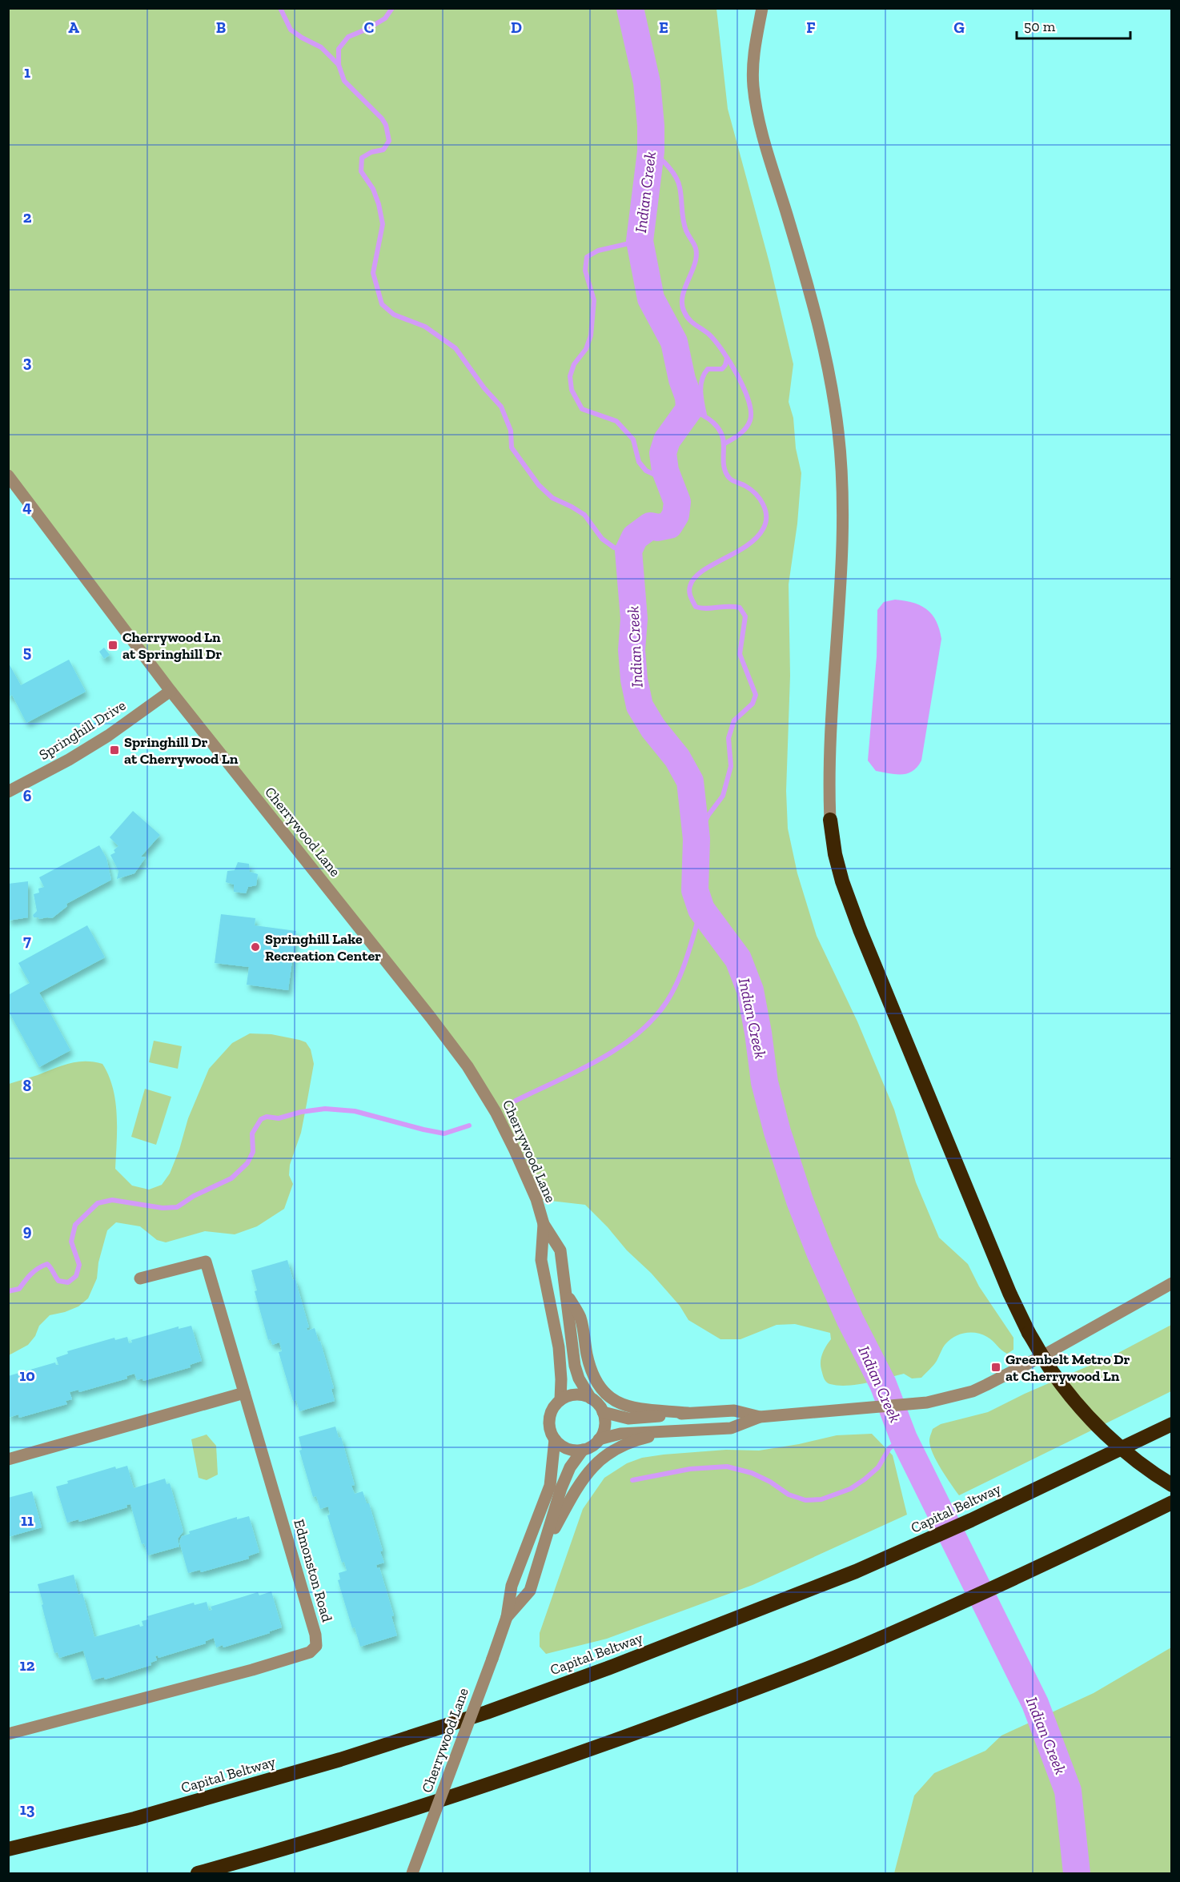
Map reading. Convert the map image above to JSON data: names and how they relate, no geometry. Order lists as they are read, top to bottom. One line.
{"streets":{"highway":["Capital Beltway"],"street":["Springhill Drive","Cherrywood Lane","Edmonston Road"]},"crossings":[["Springhill Drive","Cherrywood Lane"]],"water":["Indian Creek"],"places":{"transit":["Cherrywood Ln at Springhill Dr","Springhill Dr at Cherrywood Ln","Greenbelt Metro Dr at Cherrywood Ln"],"other":["Springhill Lake Recreation Center"]},"scale_bar":"50 m","grid":{"columns":["A","B","C","D","E","F","G"],"rows":["1","2","3","4","5","6","7","8","9","10","11","12","13"]}}
